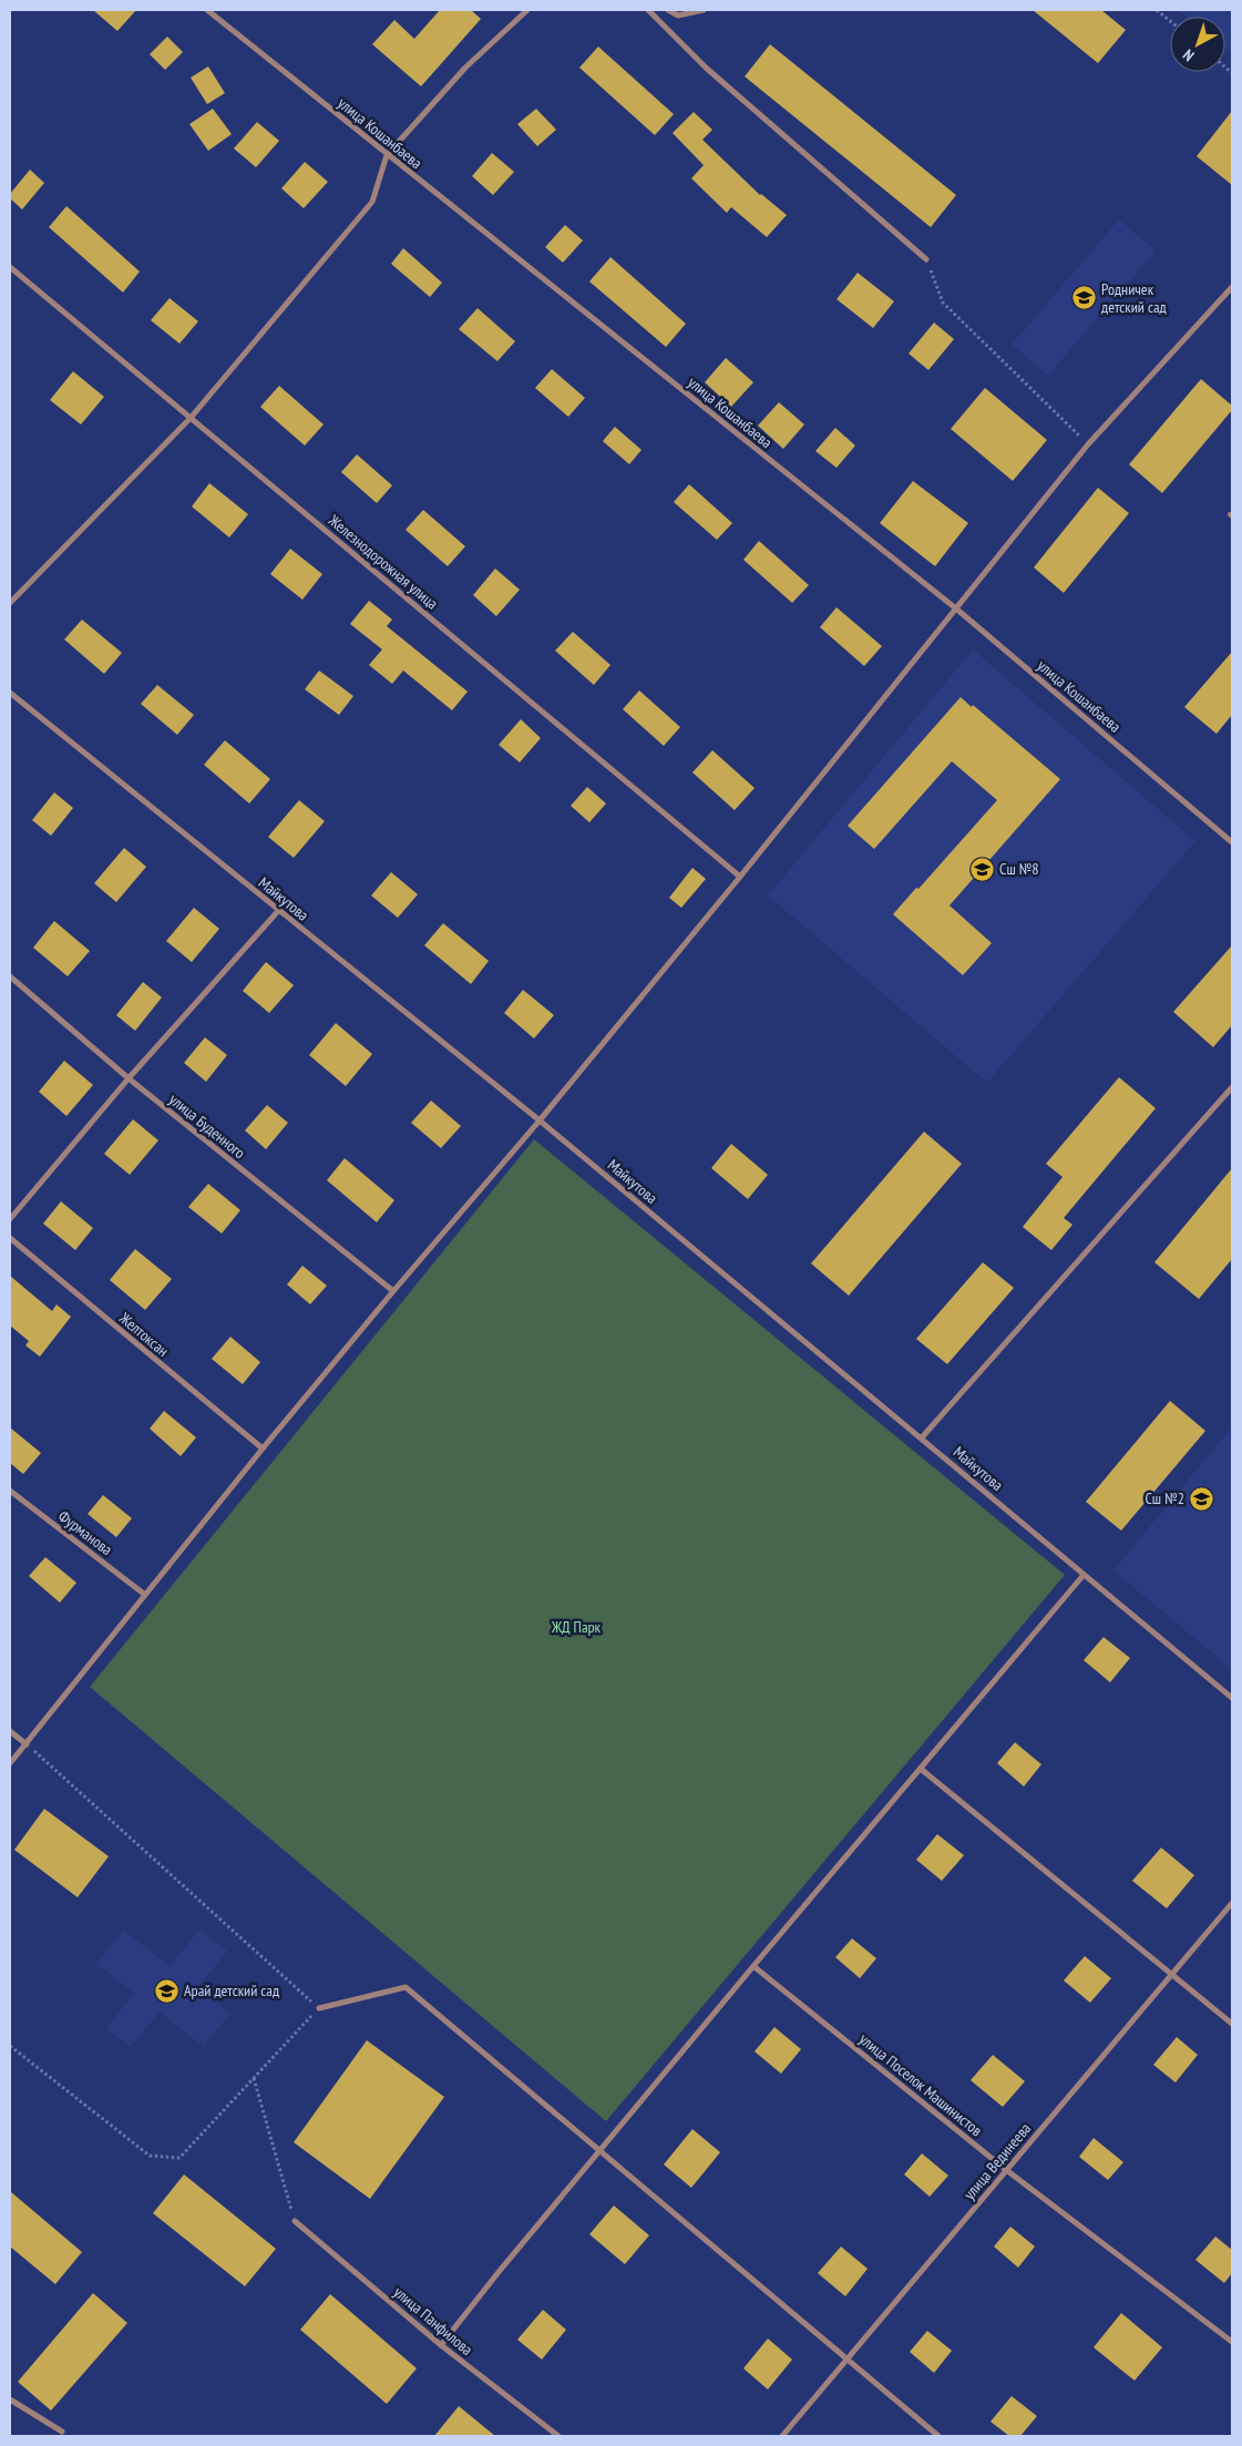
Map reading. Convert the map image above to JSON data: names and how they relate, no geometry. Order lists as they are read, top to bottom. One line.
{"streets":{"street":["улица Кошанбаева","Железнодорожная улица","Майкутова","улица Буденного","Желтоксан","Фурманова","улица Поселок Машинистов","улица Вединеева","улица Панфилова"]},"crossings":[["улица Поселок Машинистов","улица Вединеева"]],"parks":["ЖД Парк"],"places":{"school or university":["Родничек детский сад","Сш №8","Сш №2","Арай детский сад"]},"north":"bottom left"}
